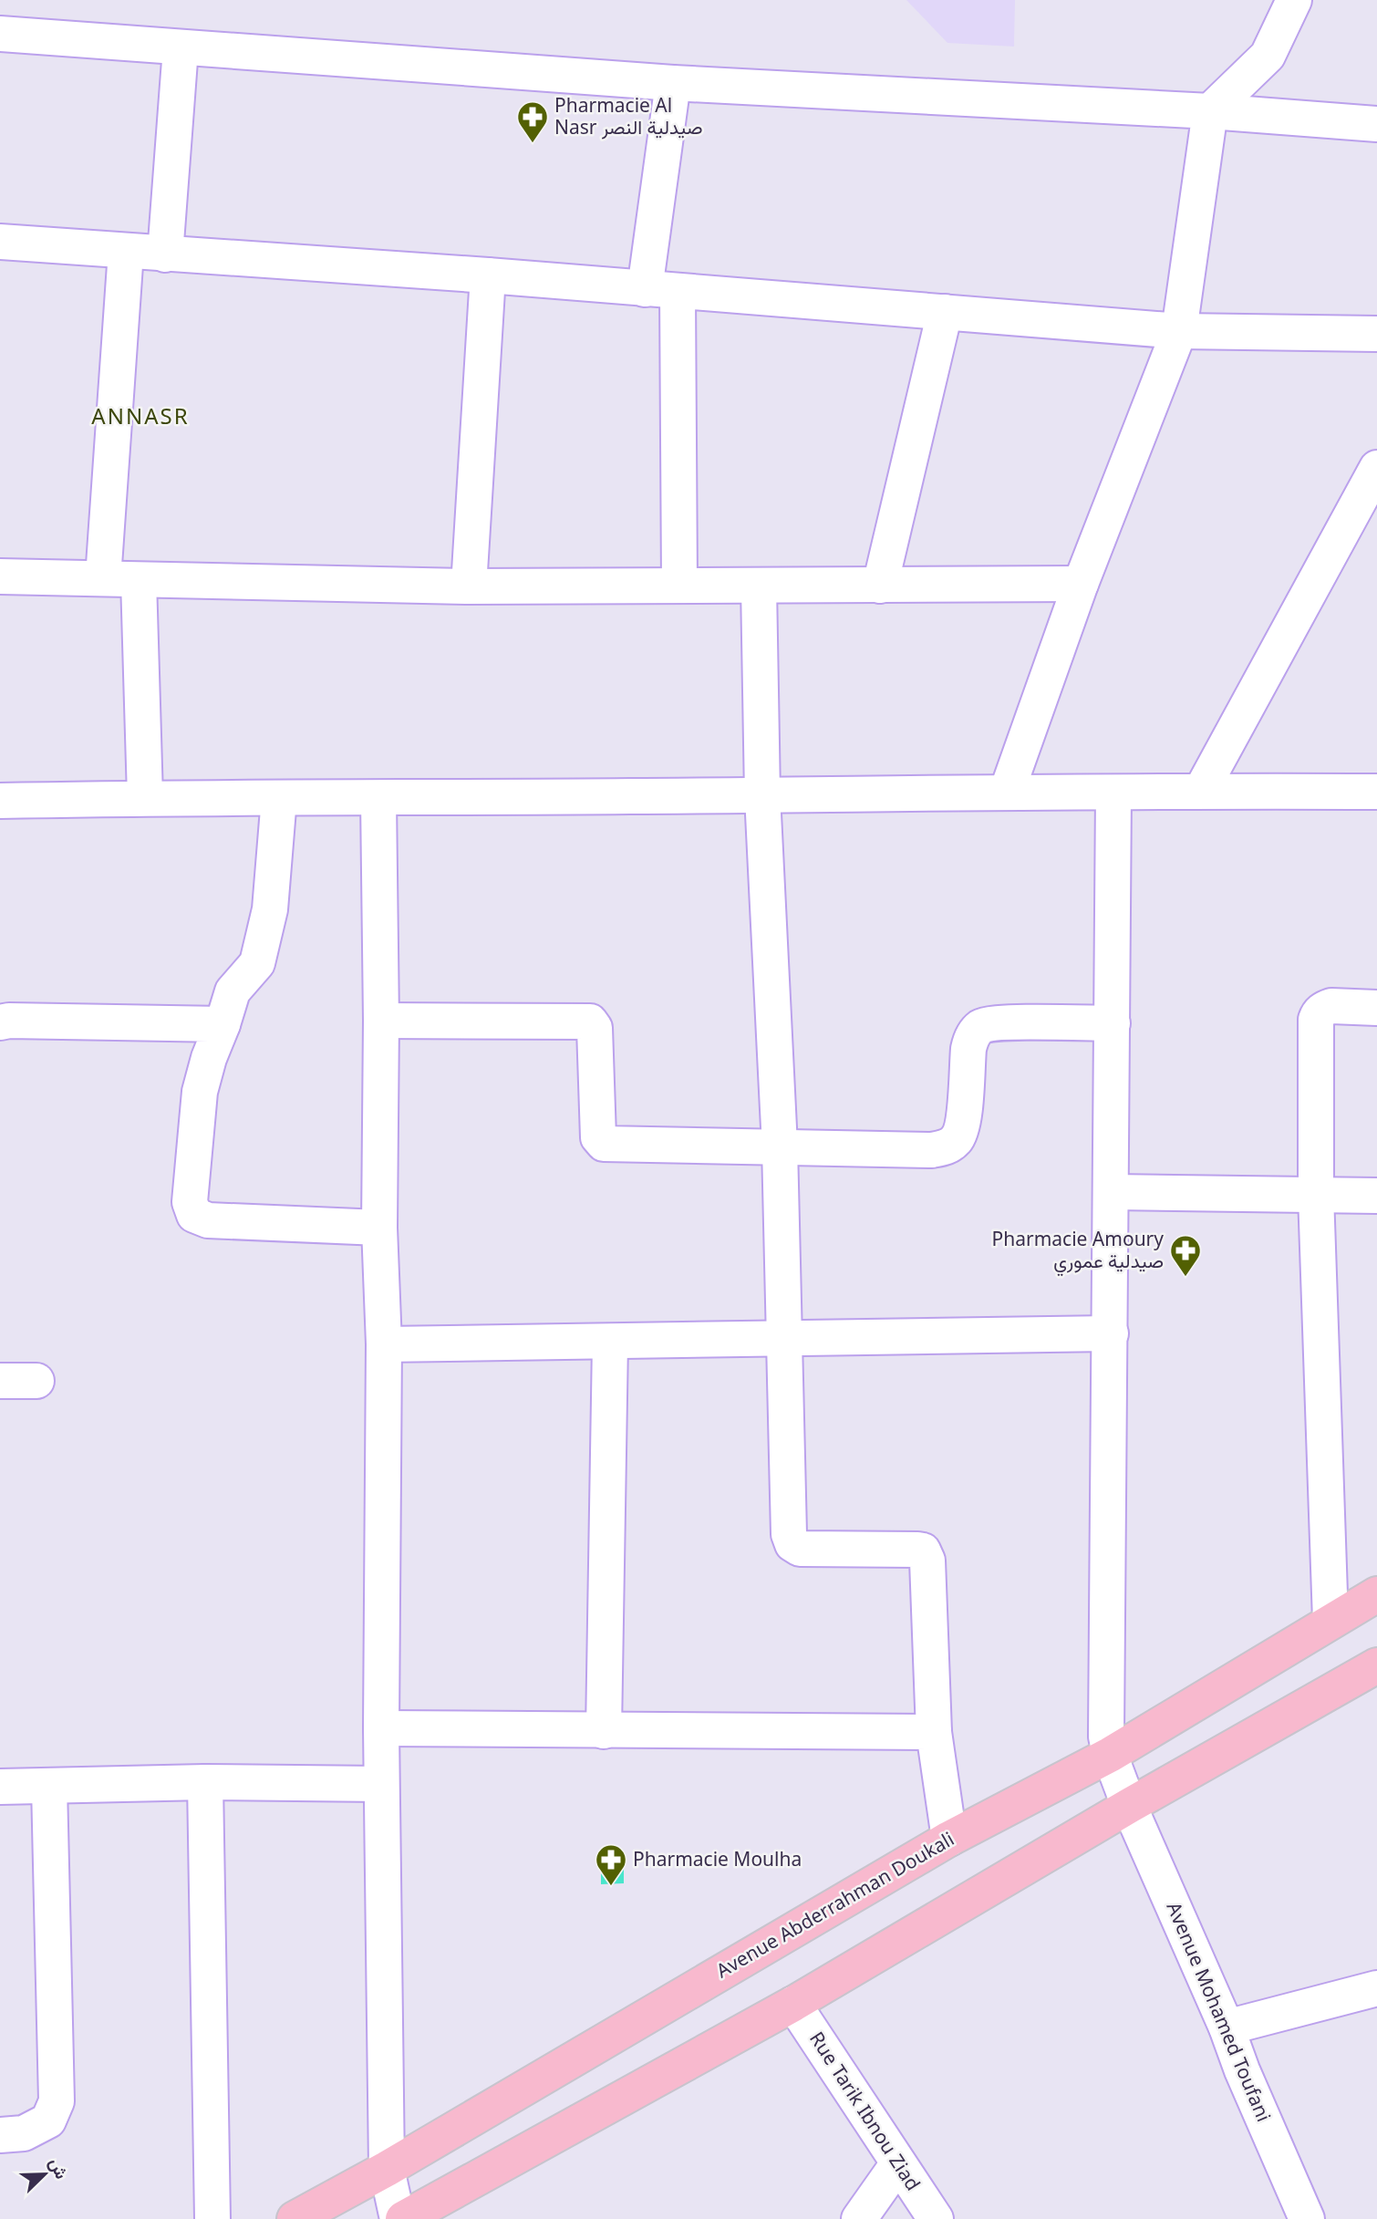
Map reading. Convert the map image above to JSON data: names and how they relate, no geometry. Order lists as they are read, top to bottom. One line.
{"streets":{"main road":["Avenue Abderrahman Doukali"],"street":["Avenue Mohamed Toufani","Rue Tarik Ibnou Ziad"]},"crossings":[["Avenue Abderrahman Doukali","Avenue Mohamed Toufani"]],"districts":["ANNASR"],"places":{"pharmacy":["Pharmacie Al Nasr صيدلية النصر","Pharmacie Amoury صيدلية عموري","Pharmacie Moulha"]},"north":"top right"}
